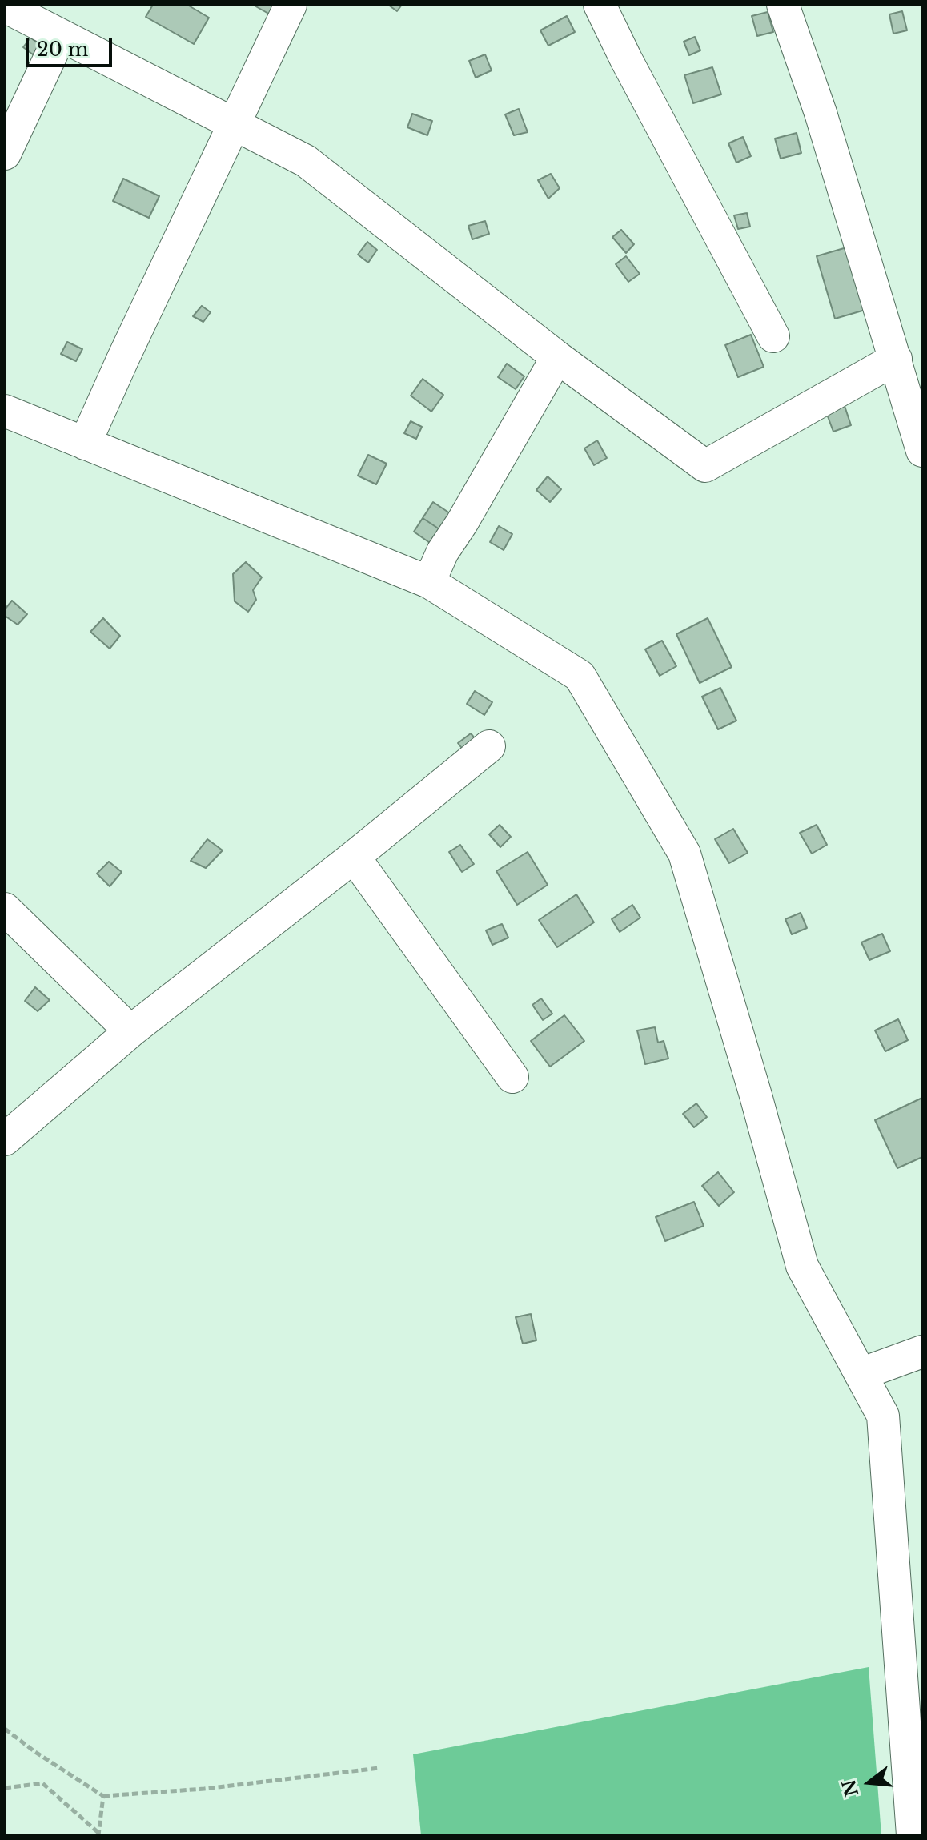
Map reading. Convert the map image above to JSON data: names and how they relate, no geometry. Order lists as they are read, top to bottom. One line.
{"scale_bar":"20 m","north":"left"}
